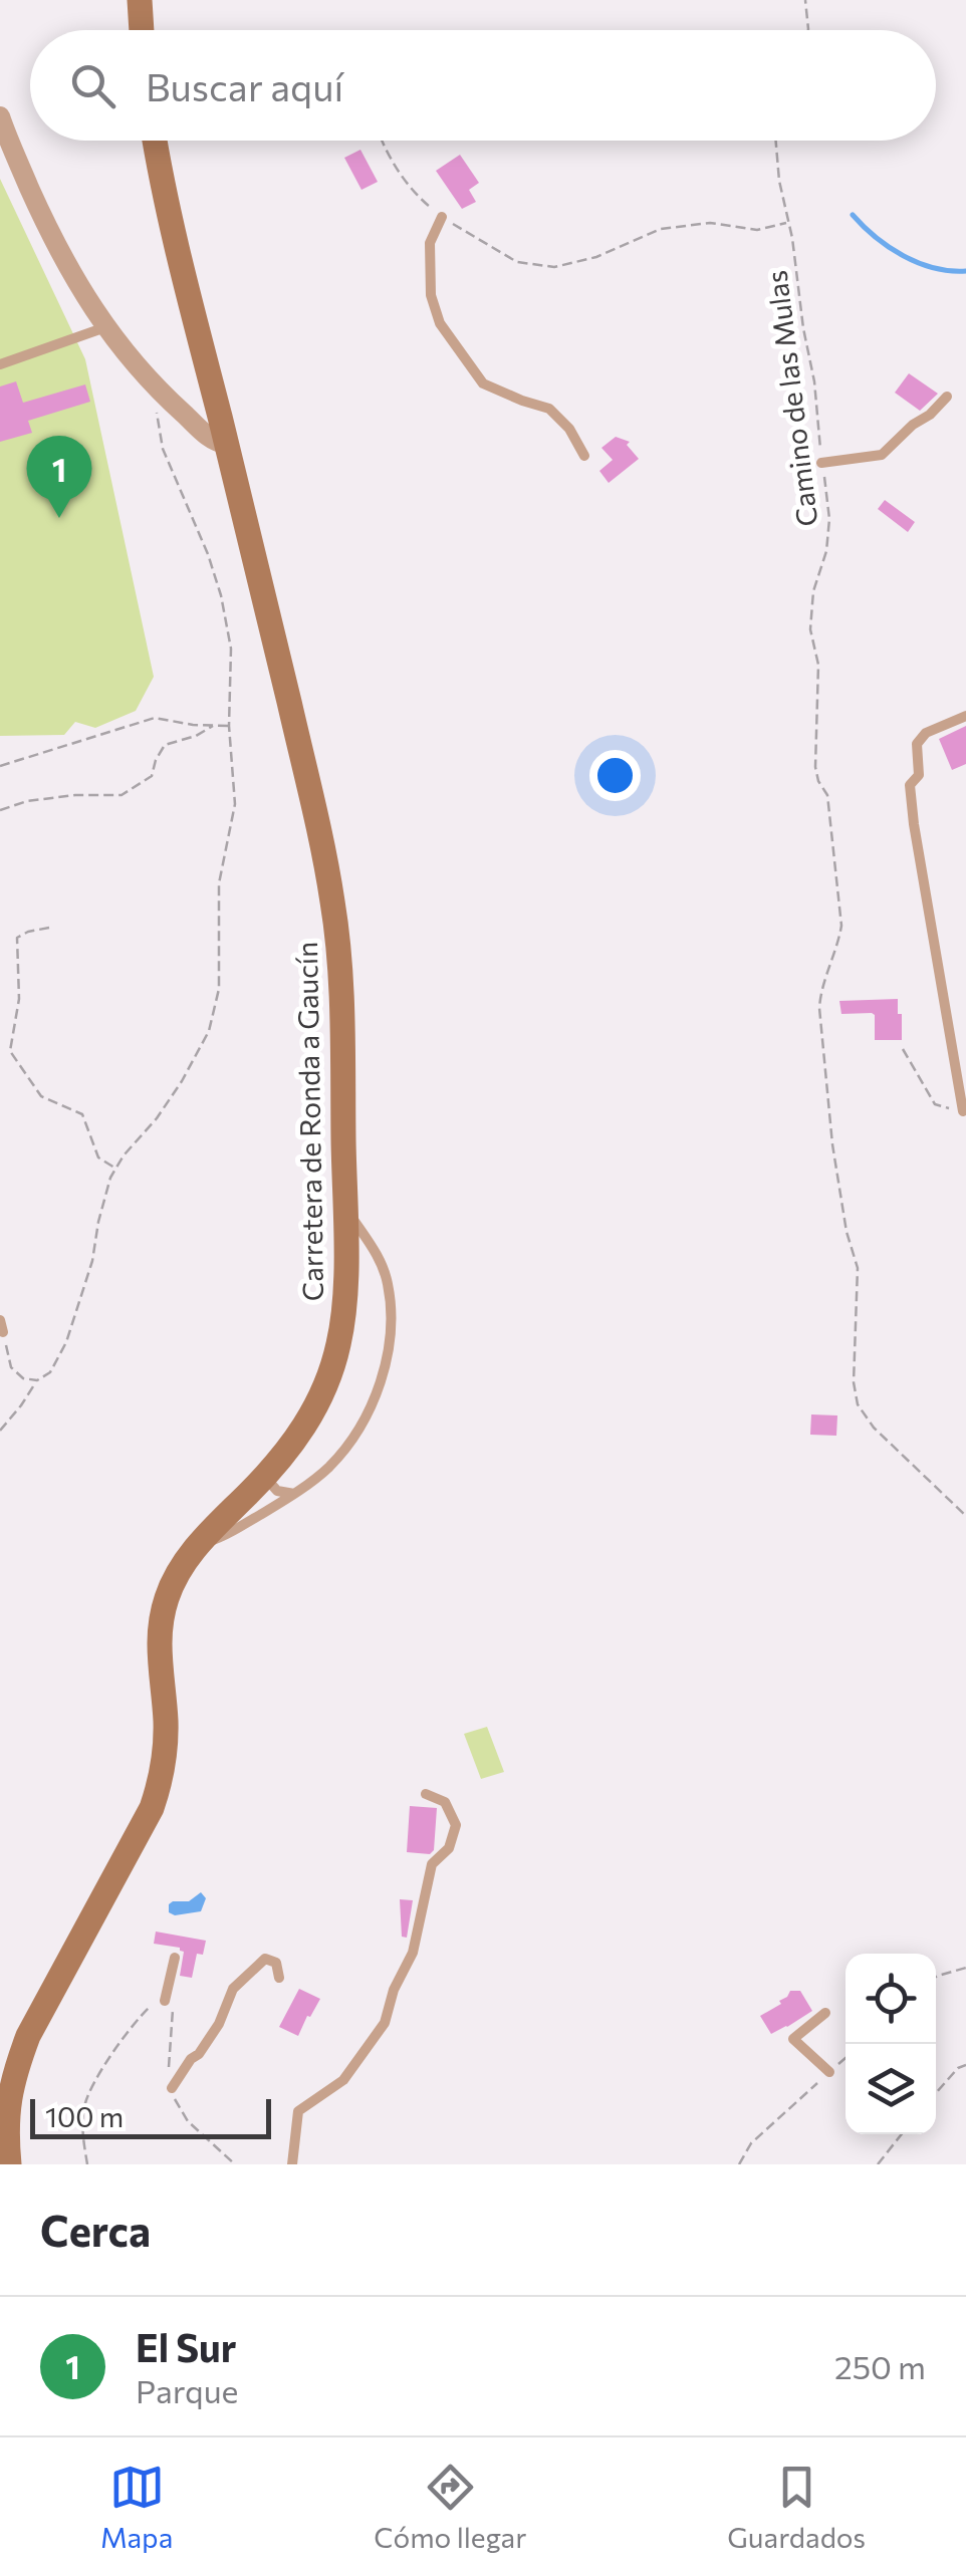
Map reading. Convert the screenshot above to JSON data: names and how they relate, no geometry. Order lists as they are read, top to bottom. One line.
{"streets":{"main road":["Carretera de Ronda a Gaucín"],"path":["Camino de las Mulas"]},"scale_bar":"100 m","page":{"search":"Buscar aquí","pins":"1","scale":"100 m","heading":"Cerca","list":[{"mark":"1","name":"El Sur","note":"Parque","value":"250 m"}],"nav":["Mapa","Cómo llegar","Guardados"]}}
